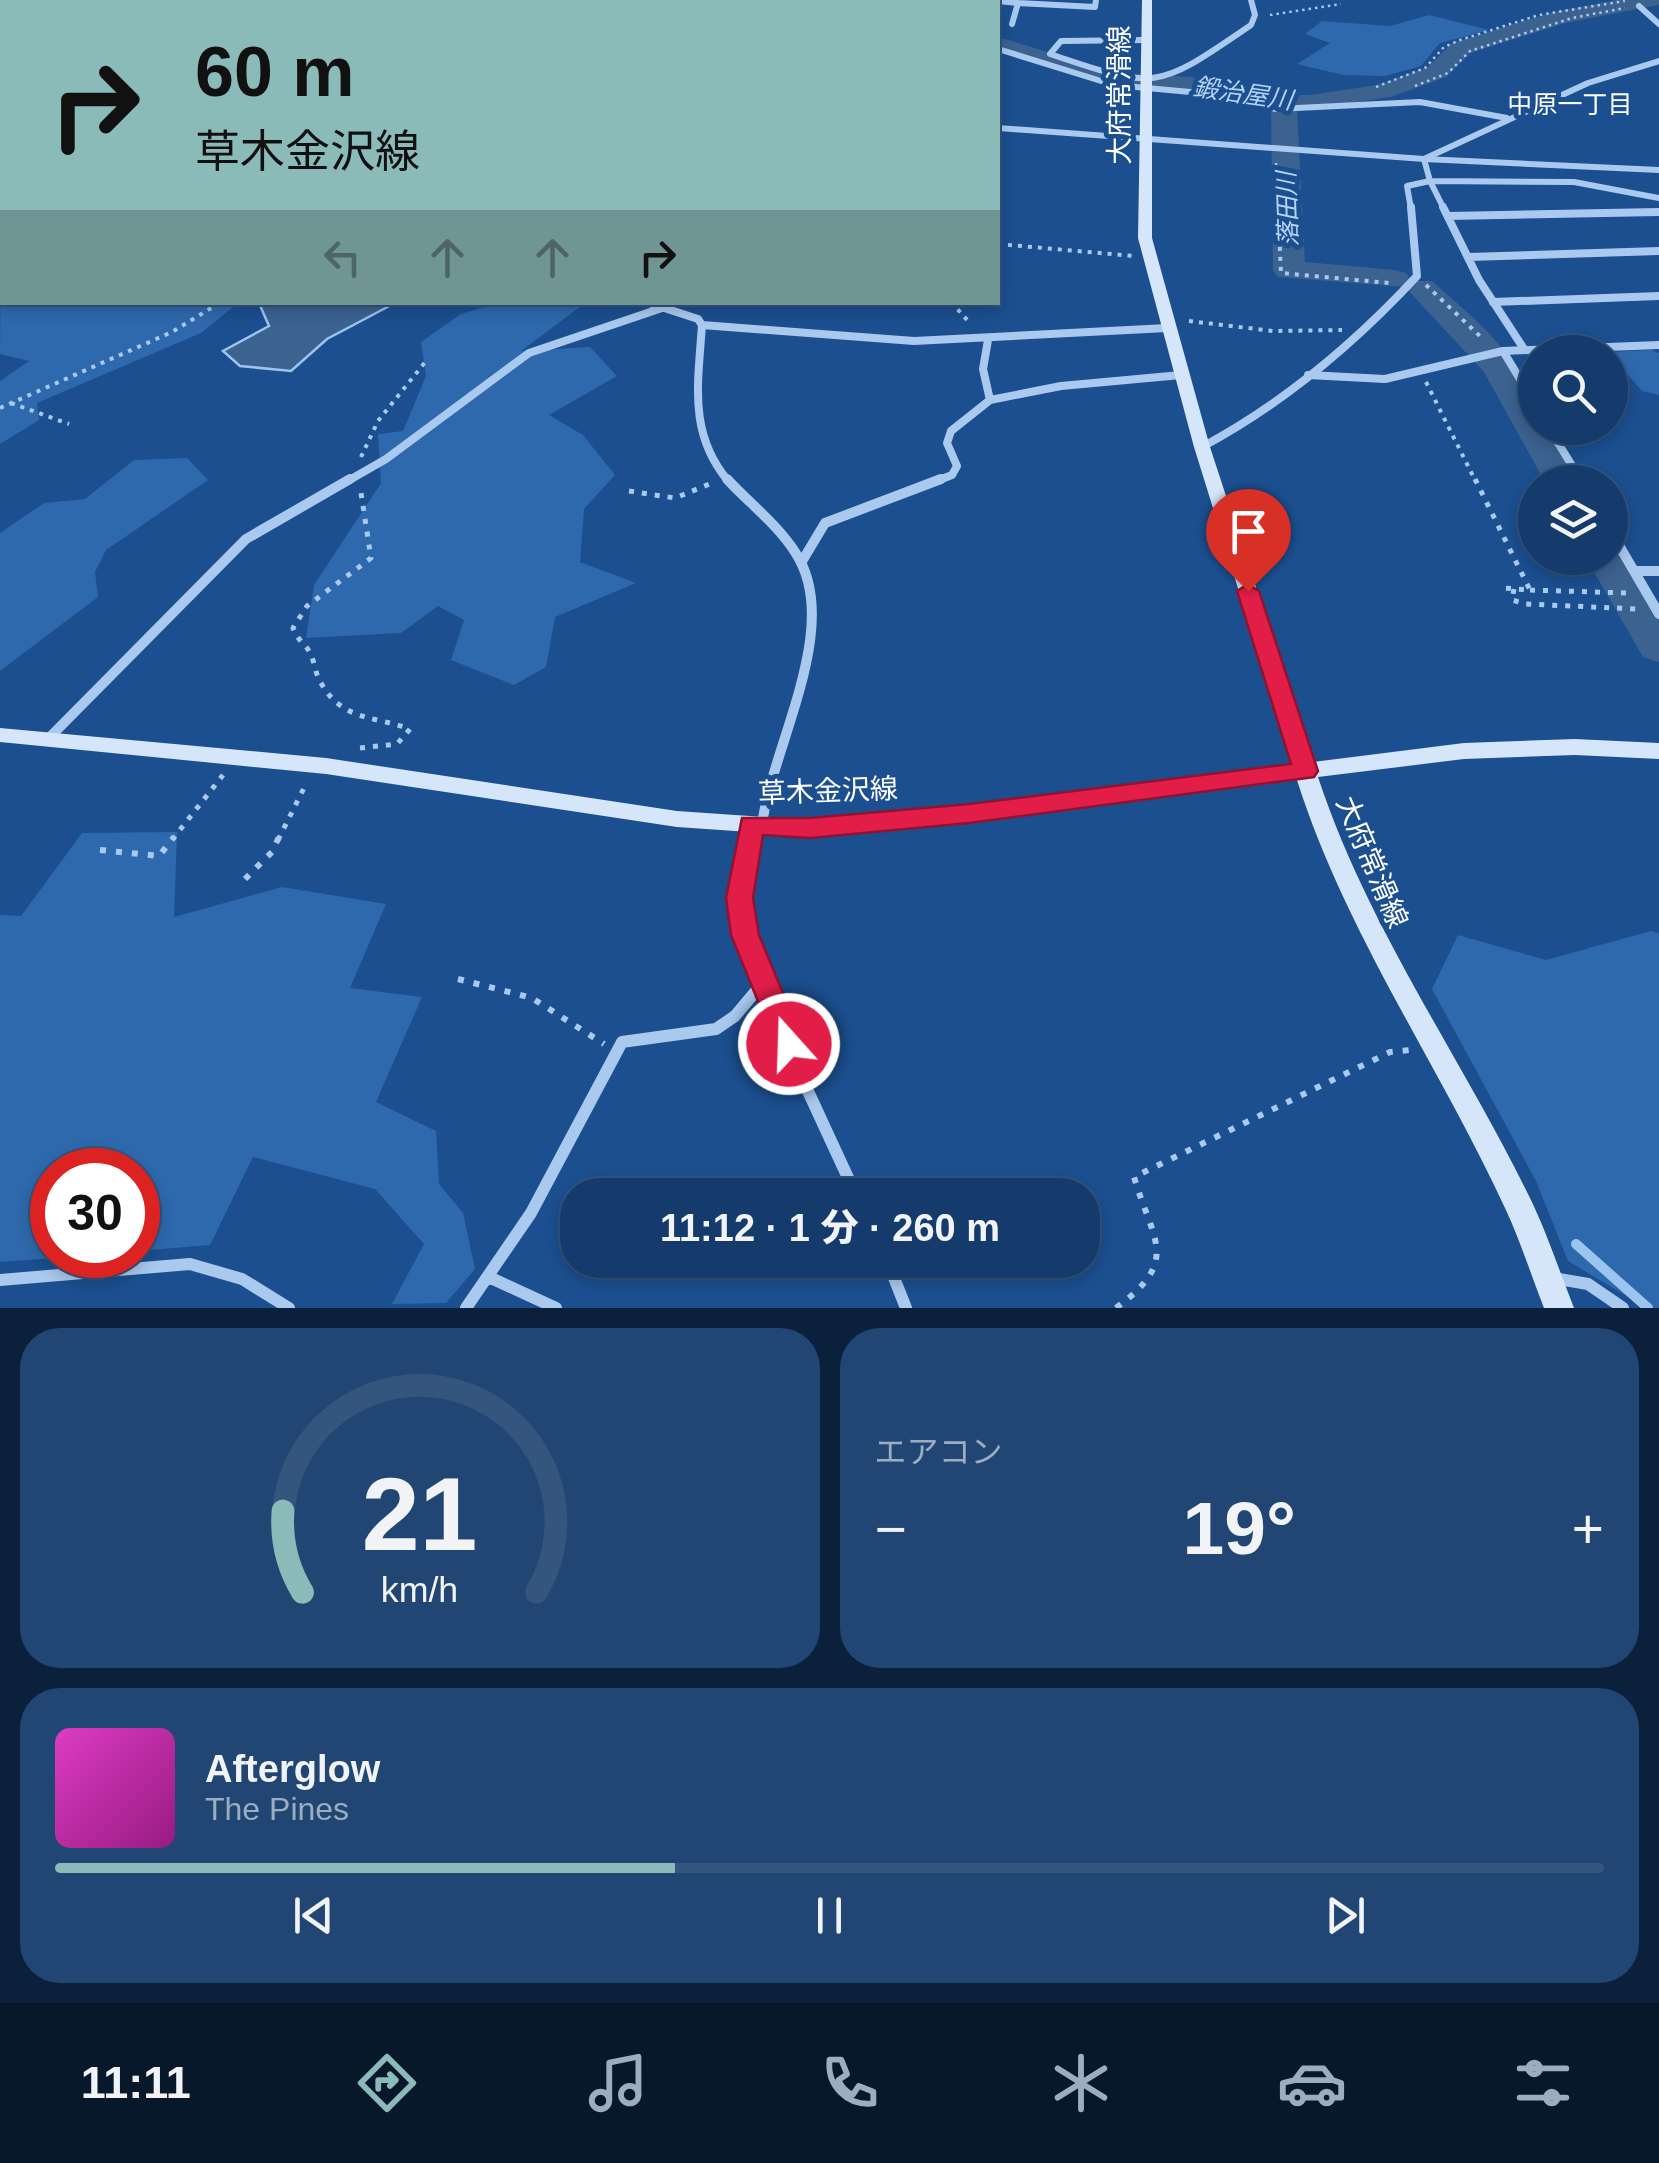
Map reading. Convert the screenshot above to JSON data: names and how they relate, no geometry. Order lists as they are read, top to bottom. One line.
{"streets":{"main road":["大府常滑線","草木金沢線"]},"crossings":[["大府常滑線","草木金沢線"]],"districts":["中原一丁目"],"water":["鍛治屋川","落田川"],"page":{"turn":["60 m","草木金沢線"],"limit":"30","trip":"11:12 · 1 分 · 260 m","tile":"エアコン","heat":["−","19°","+"],"song":["Afterglow","The Pines"],"tabs":"11:11","gauge":["21","km/h"]}}
